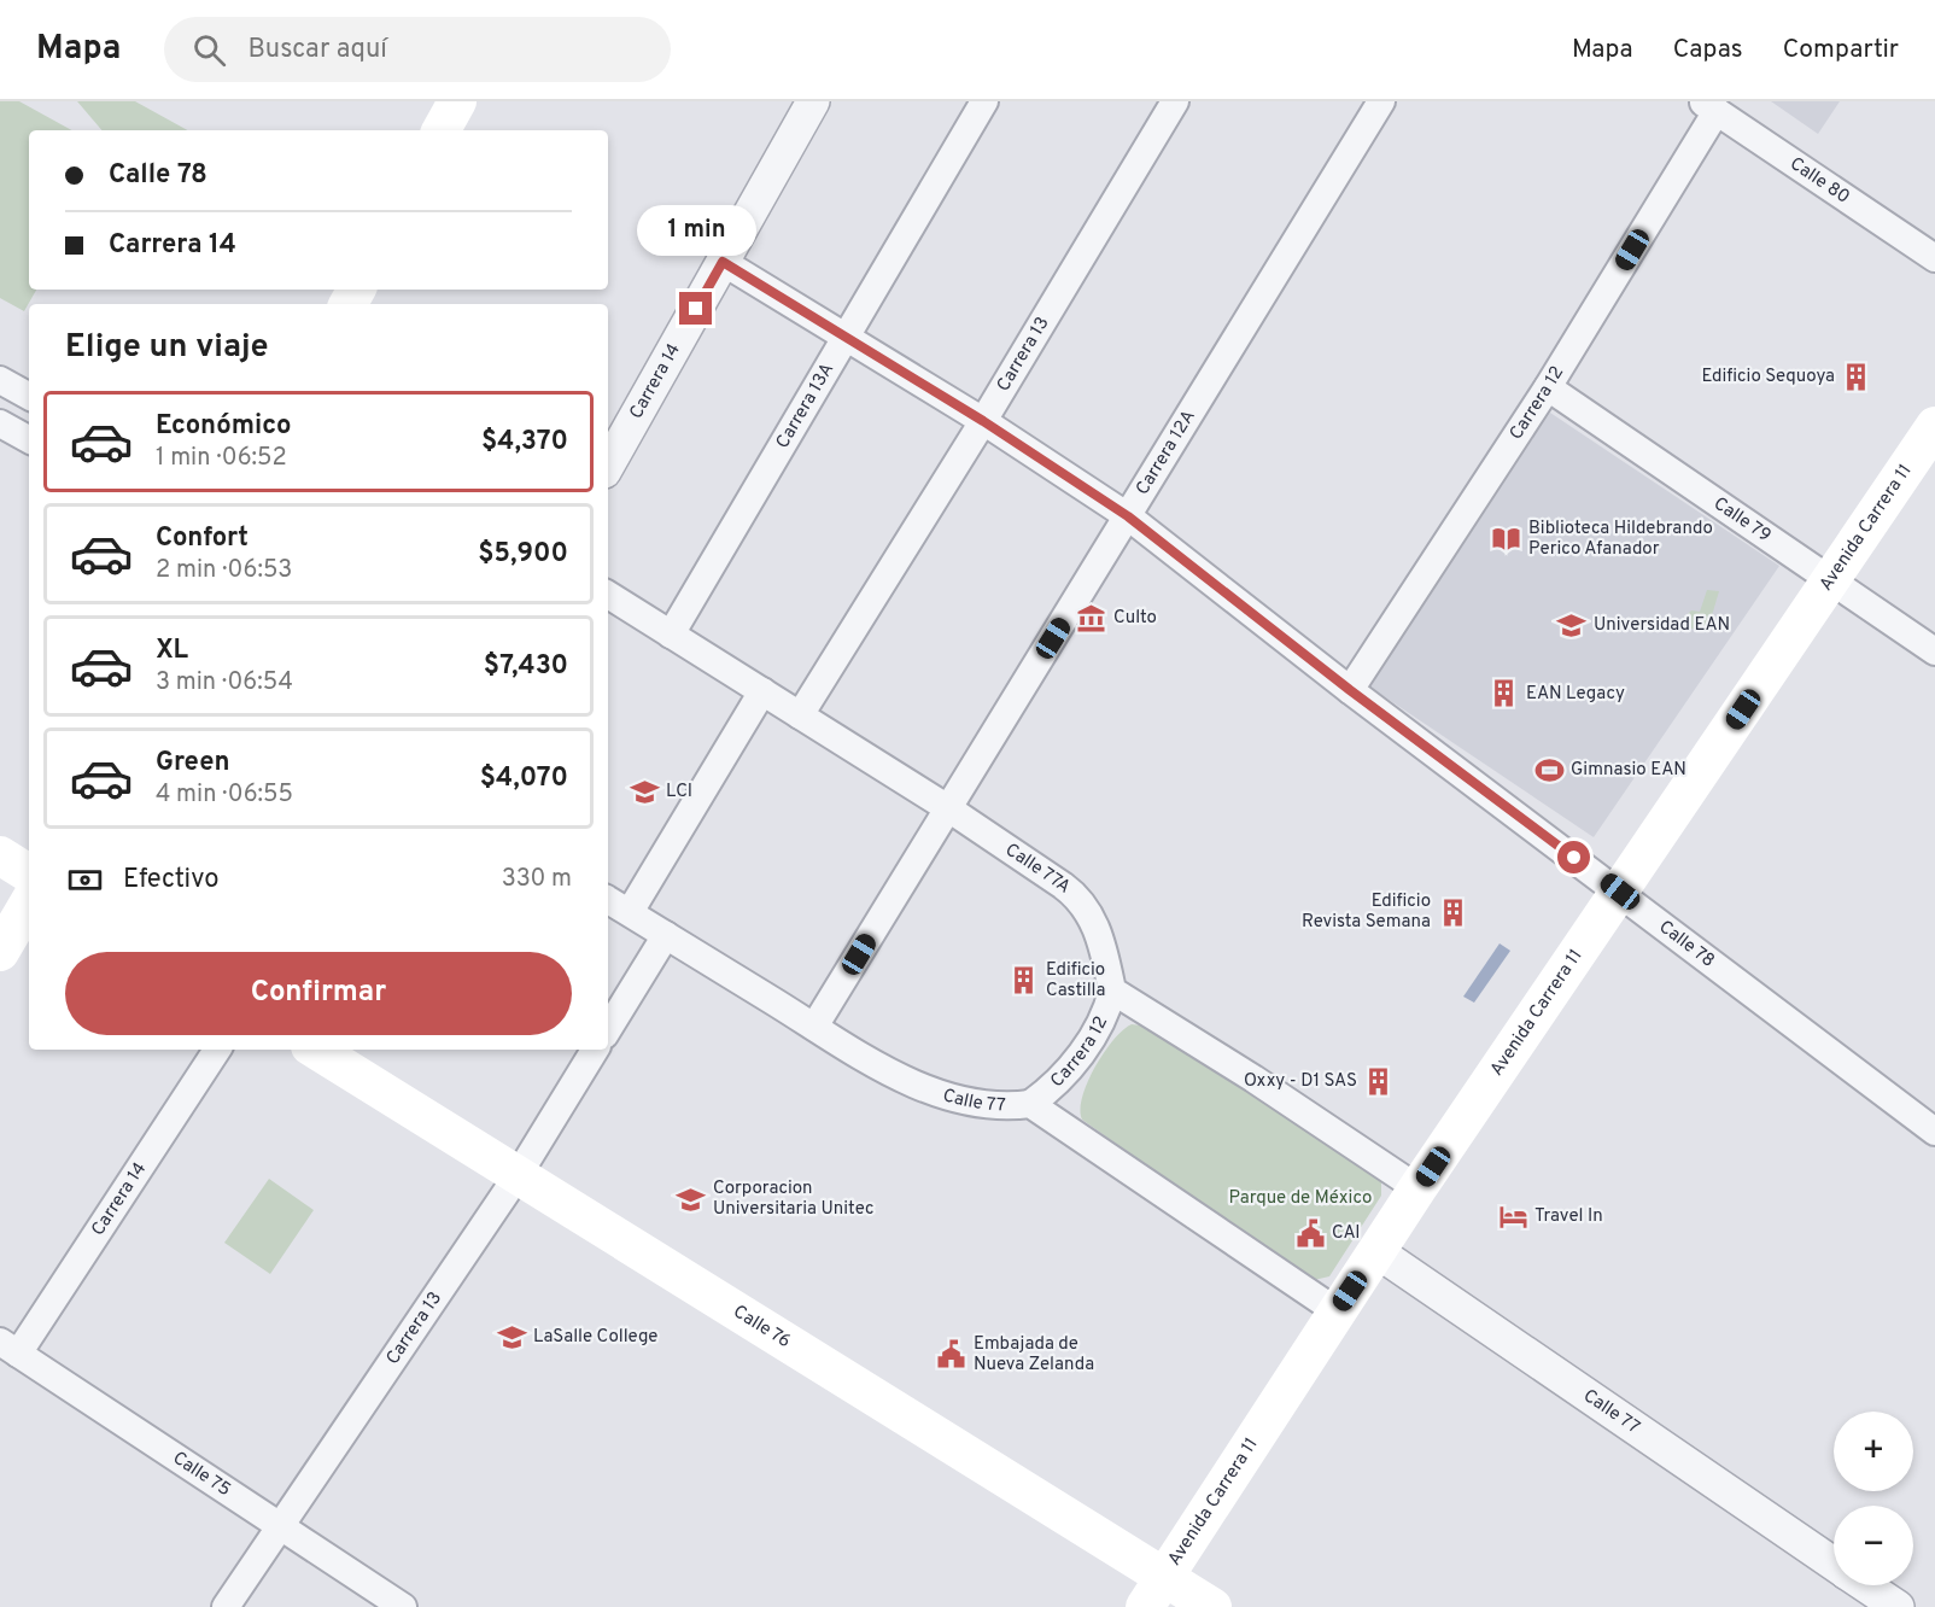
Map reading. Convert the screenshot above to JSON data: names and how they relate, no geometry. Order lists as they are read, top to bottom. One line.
{"streets":{"main road":["Avenida Carrera 11","Calle 76"],"street":["Calle 80","Carrera 13","Carrera 14","Carrera 12","Carrera 13A","Carrera 12A","Calle 79","Calle 77A","Calle 78","Calle 77","Calle 75"]},"crossings":[["Calle 80","Carrera 12"],["Carrera 13","Calle 77A"],["Carrera 13","Calle 78"],["Carrera 13","Calle 76"],["Carrera 13","Calle 75"],["Carrera 14","Calle 78"],["Carrera 14","Calle 75"],["Carrera 12","Calle 79"],["Carrera 12","Calle 77A"],["Carrera 12","Calle 78"],["Carrera 12","Calle 77"],["Carrera 13A","Calle 77A"],["Carrera 13A","Calle 78"],["Carrera 12A","Calle 77A"],["Carrera 12A","Calle 78"],["Carrera 12A","Calle 77"],["Calle 79","Avenida Carrera 11"],["Avenida Carrera 11","Calle 78"],["Avenida Carrera 11","Calle 77"],["Avenida Carrera 11","Calle 76"]],"parks":["Parque de México"],"places":{"building":["Edificio Sequoya","EAN Legacy","Edificio Revista Semana","Edificio Castilla","Oxxy - D1 SAS"],"library":["Biblioteca Hildebrando Perico Afanador"],"museum":["Culto"],"school or university":["Universidad EAN","LCI","Corporacion Universitaria Unitec","LaSalle College"],"sports":["Gimnasio EAN"],"hotel":["Travel In"],"public building":["CAI","Embajada de Nueva Zelanda"]},"page":{"header":"Mapa","search":"Buscar aquí","nav":["Mapa","Capas","Compartir"],"banner":["Calle 78","Carrera 14"],"bubble":"1 min","heading":"Elige un viaje","list":[{"name":"Económico","note":"1 min · 06:52","value":"$4,370"},{"name":"Confort","note":"2 min · 06:53","value":"$5,900"},{"name":"XL","note":"3 min · 06:54","value":"$7,430"},{"name":"Green","note":"4 min · 06:55","value":"$4,070"}],"pay":["Efectivo","330 m"],"buttons":"Confirmar","map_buttons":["+","−"]}}
